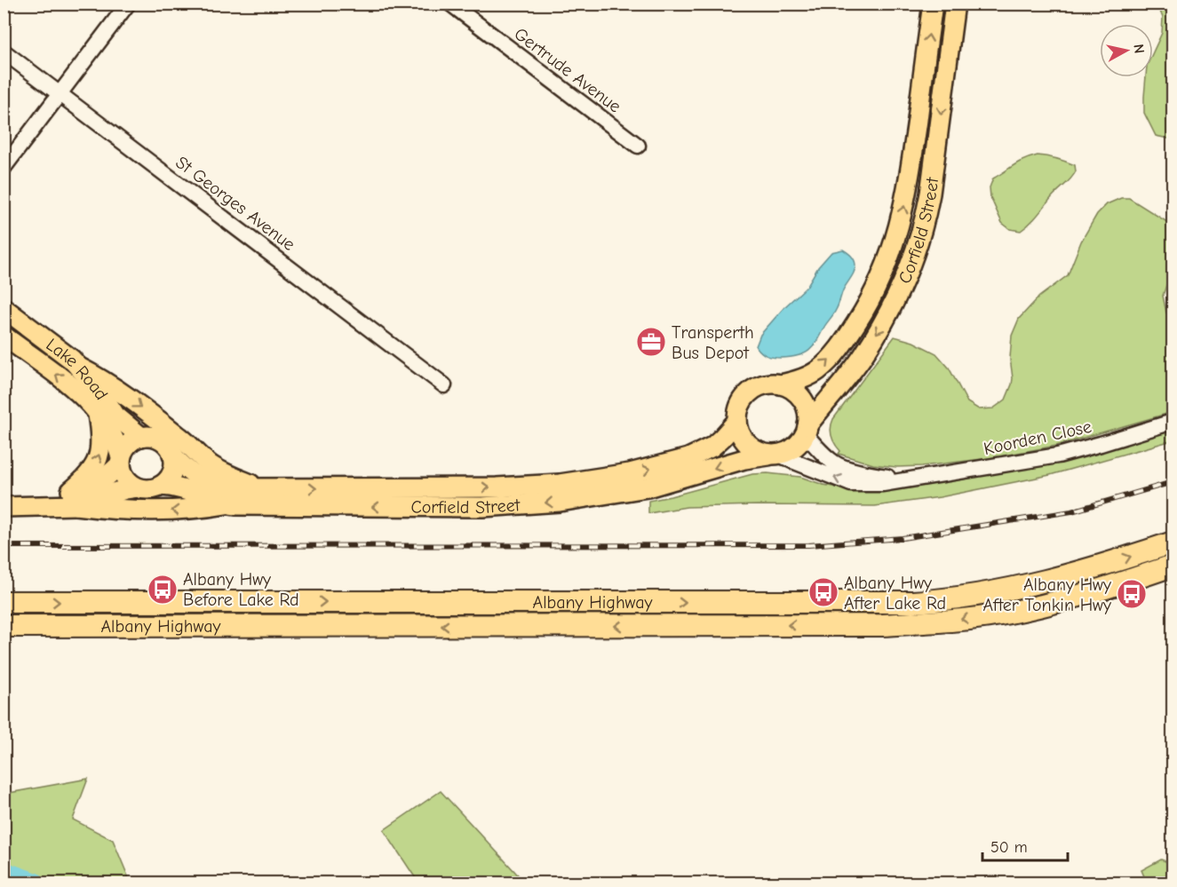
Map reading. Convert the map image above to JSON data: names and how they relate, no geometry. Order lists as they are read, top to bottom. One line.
{"streets":{"highway":["Albany Highway"],"main road":["Corfield Street","Lake Road"],"street":["Gertrude Avenue","St Georges Avenue","Koorden Close"]},"crossings":[["Corfield Street","Lake Road"],["Corfield Street","Koorden Close"]],"places":{"office":["Transperth Bus Depot"],"bus stop":["Albany Hwy Before Lake Rd","Albany Hwy After Lake Rd","Albany Hwy After Tonkin Hwy"]},"scale_bar":"50 m","north":"right"}
